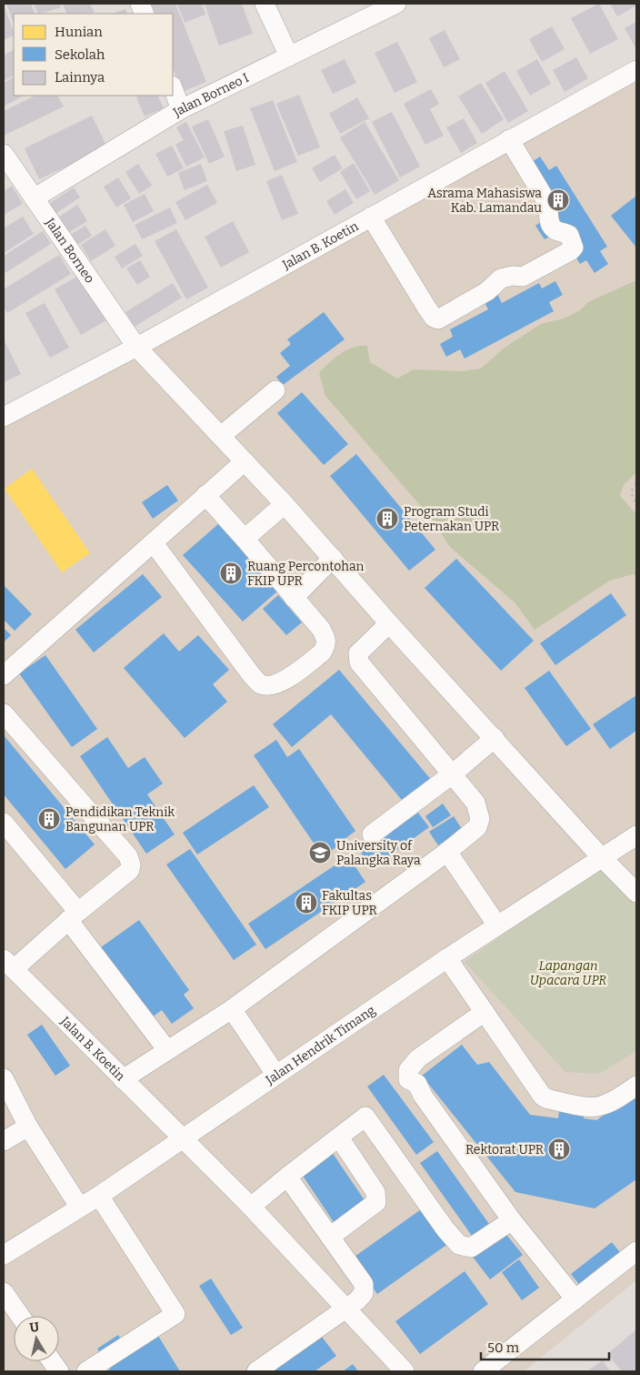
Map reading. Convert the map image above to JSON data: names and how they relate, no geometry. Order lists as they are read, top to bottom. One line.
{"streets":{"street":["Jalan Borneo I","Jalan B. Koetin","Jalan Borneo","Jalan Hendrik Timang"]},"crossings":[["Jalan Borneo I","Jalan Borneo"],["Jalan B. Koetin","Jalan Borneo"],["Jalan B. Koetin","Jalan Hendrik Timang"],["Jalan Borneo","Jalan Hendrik Timang"]],"parks":["Lapangan Upacara UPR"],"places":{"building":["Asrama Mahasiswa Kab. Lamandau","Program Studi Peternakan UPR","Ruang Percontohan FKIP UPR","Pendidikan Teknik Bangunan UPR","Fakultas FKIP UPR","Rektorat UPR"],"school or university":["University of Palangka Raya"]},"legend":["Hunian","Sekolah","Lainnya"],"scale_bar":"50 m","north":"top"}
